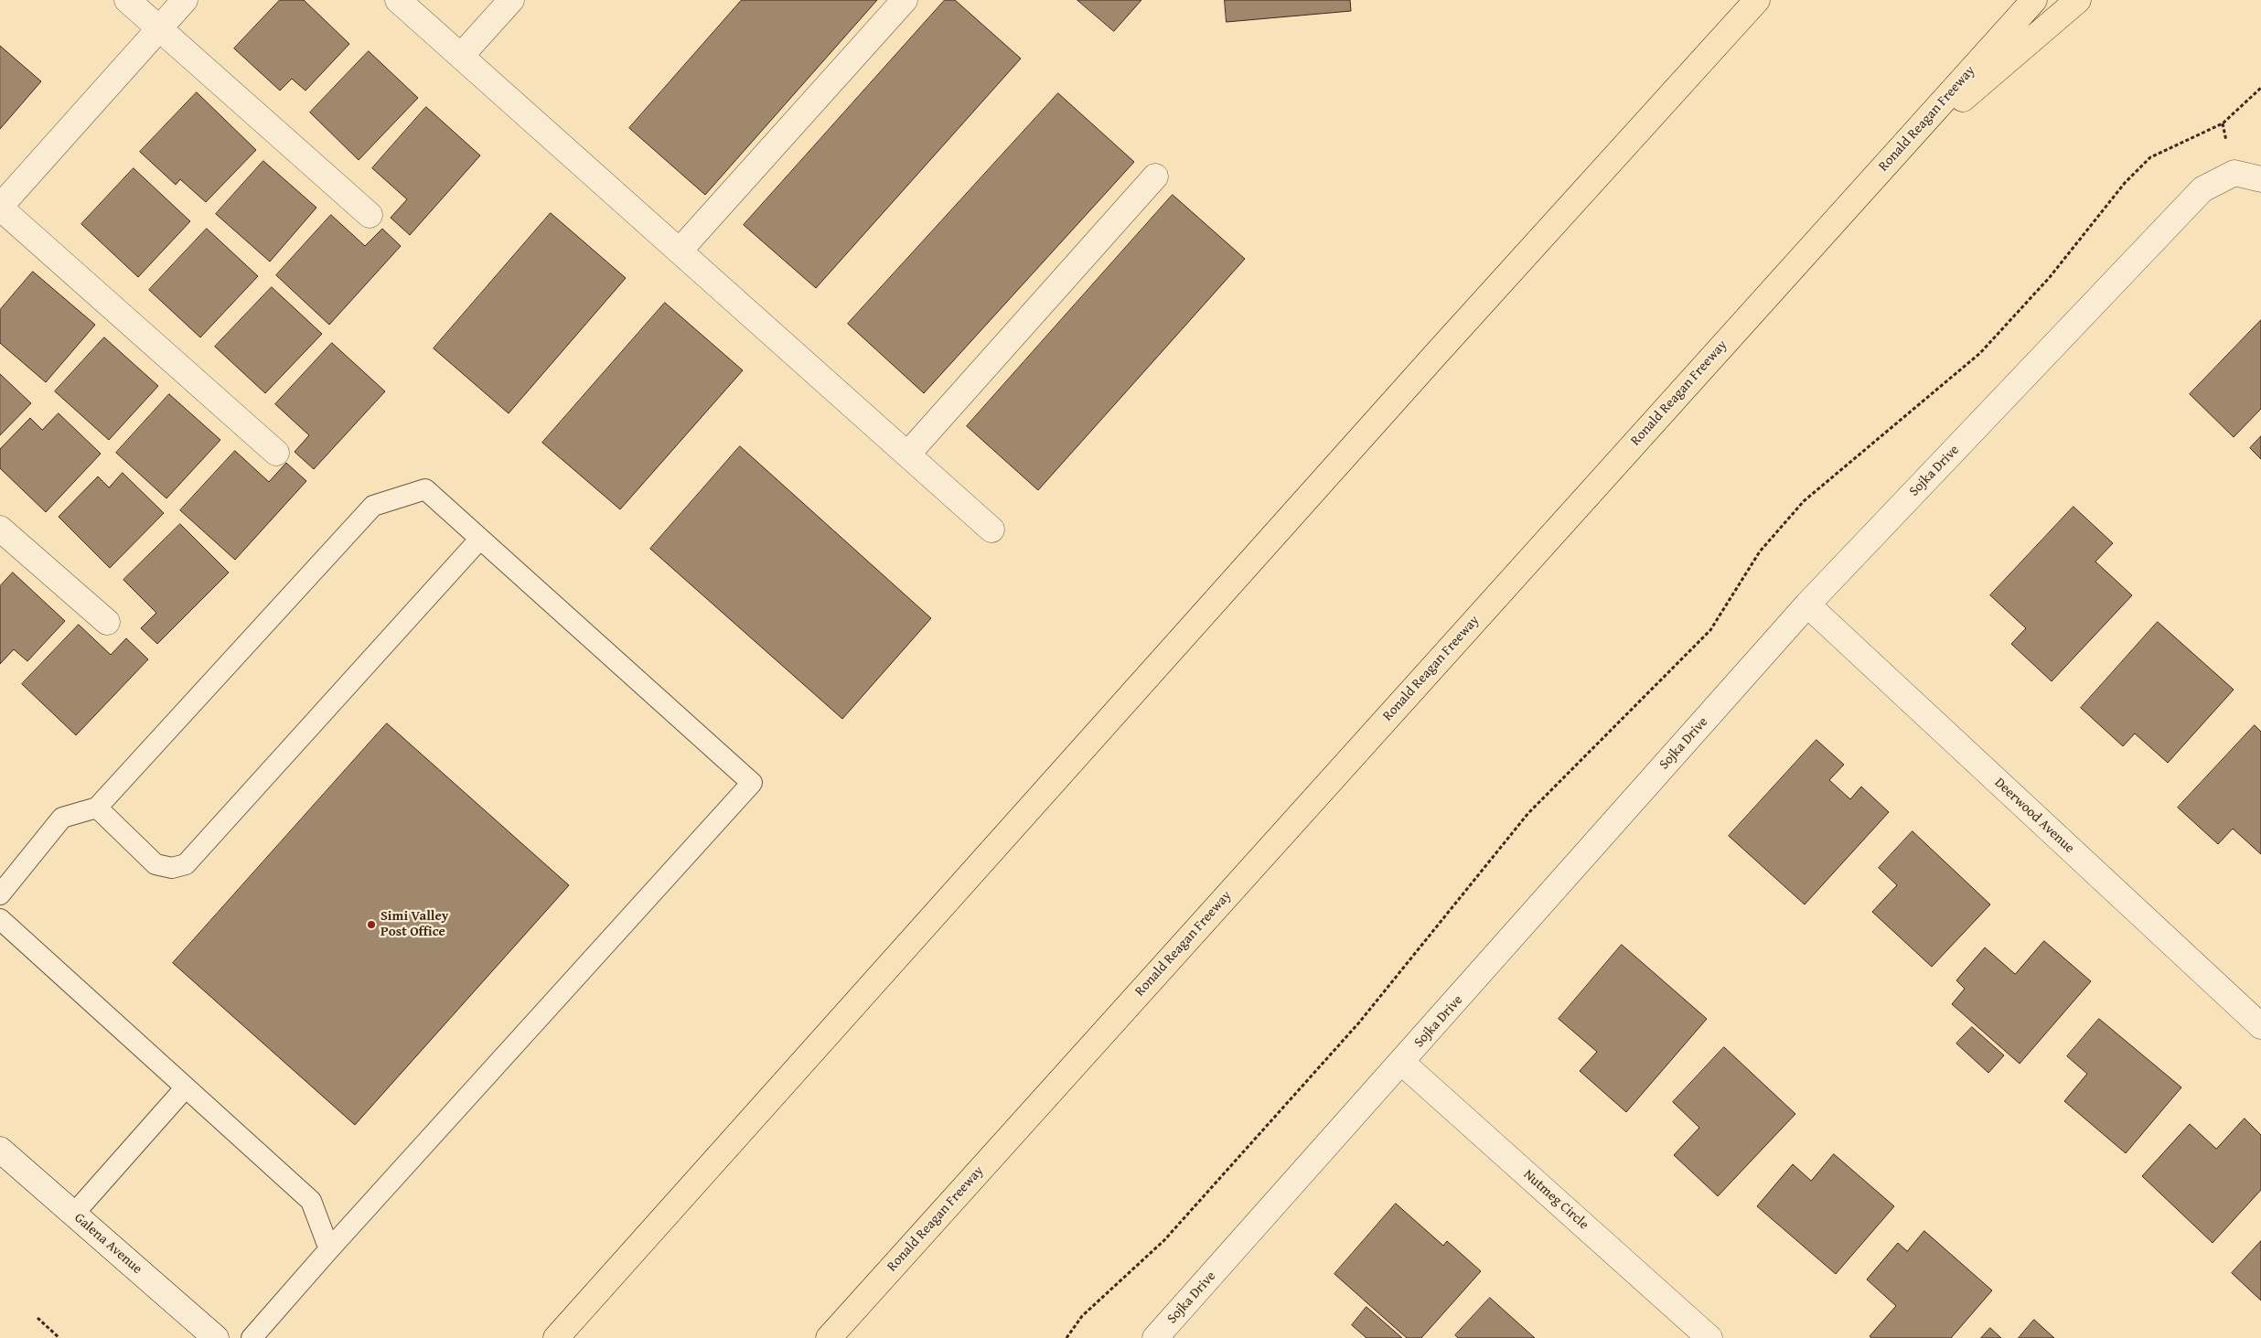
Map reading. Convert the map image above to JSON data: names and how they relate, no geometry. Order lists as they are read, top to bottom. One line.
{"streets":{"highway":["Ronald Reagan Freeway"],"street":["Sojka Drive","Deerwood Avenue","Nutmeg Circle","Galena Avenue"]},"crossings":[["Sojka Drive","Deerwood Avenue"],["Sojka Drive","Nutmeg Circle"]],"places":["Simi Valley Post Office"]}
